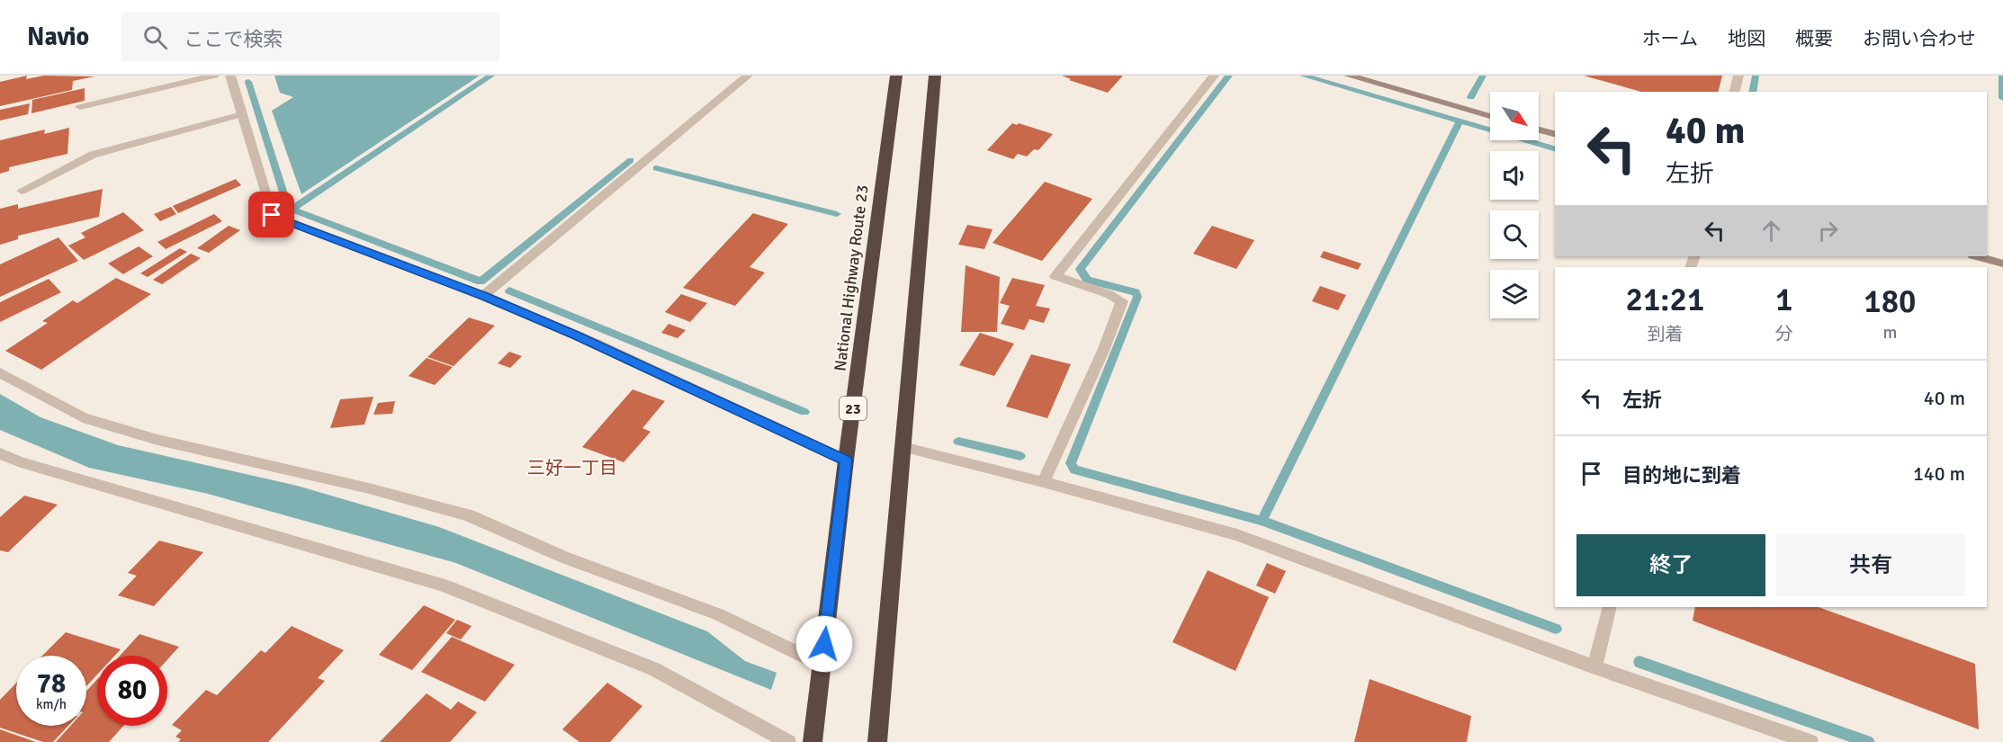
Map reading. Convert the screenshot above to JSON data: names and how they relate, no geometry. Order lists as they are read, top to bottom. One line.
{"streets":{"highway":["National Highway Route 23","23"]},"districts":["三好一丁目"],"north":"bottom right","page":{"header":"Navio","search":"ここで検索","nav":["ホーム","地図","概要","お問い合わせ"],"turn":["40 m","左折"],"eta":["21:21","到着","1","分","180","m"],"list":[{"name":"左折","value":"40 m"},{"name":"目的地に到着","value":"140 m"}],"buttons":["終了","共有"],"speed":"78 km/h","limit":"80"}}
